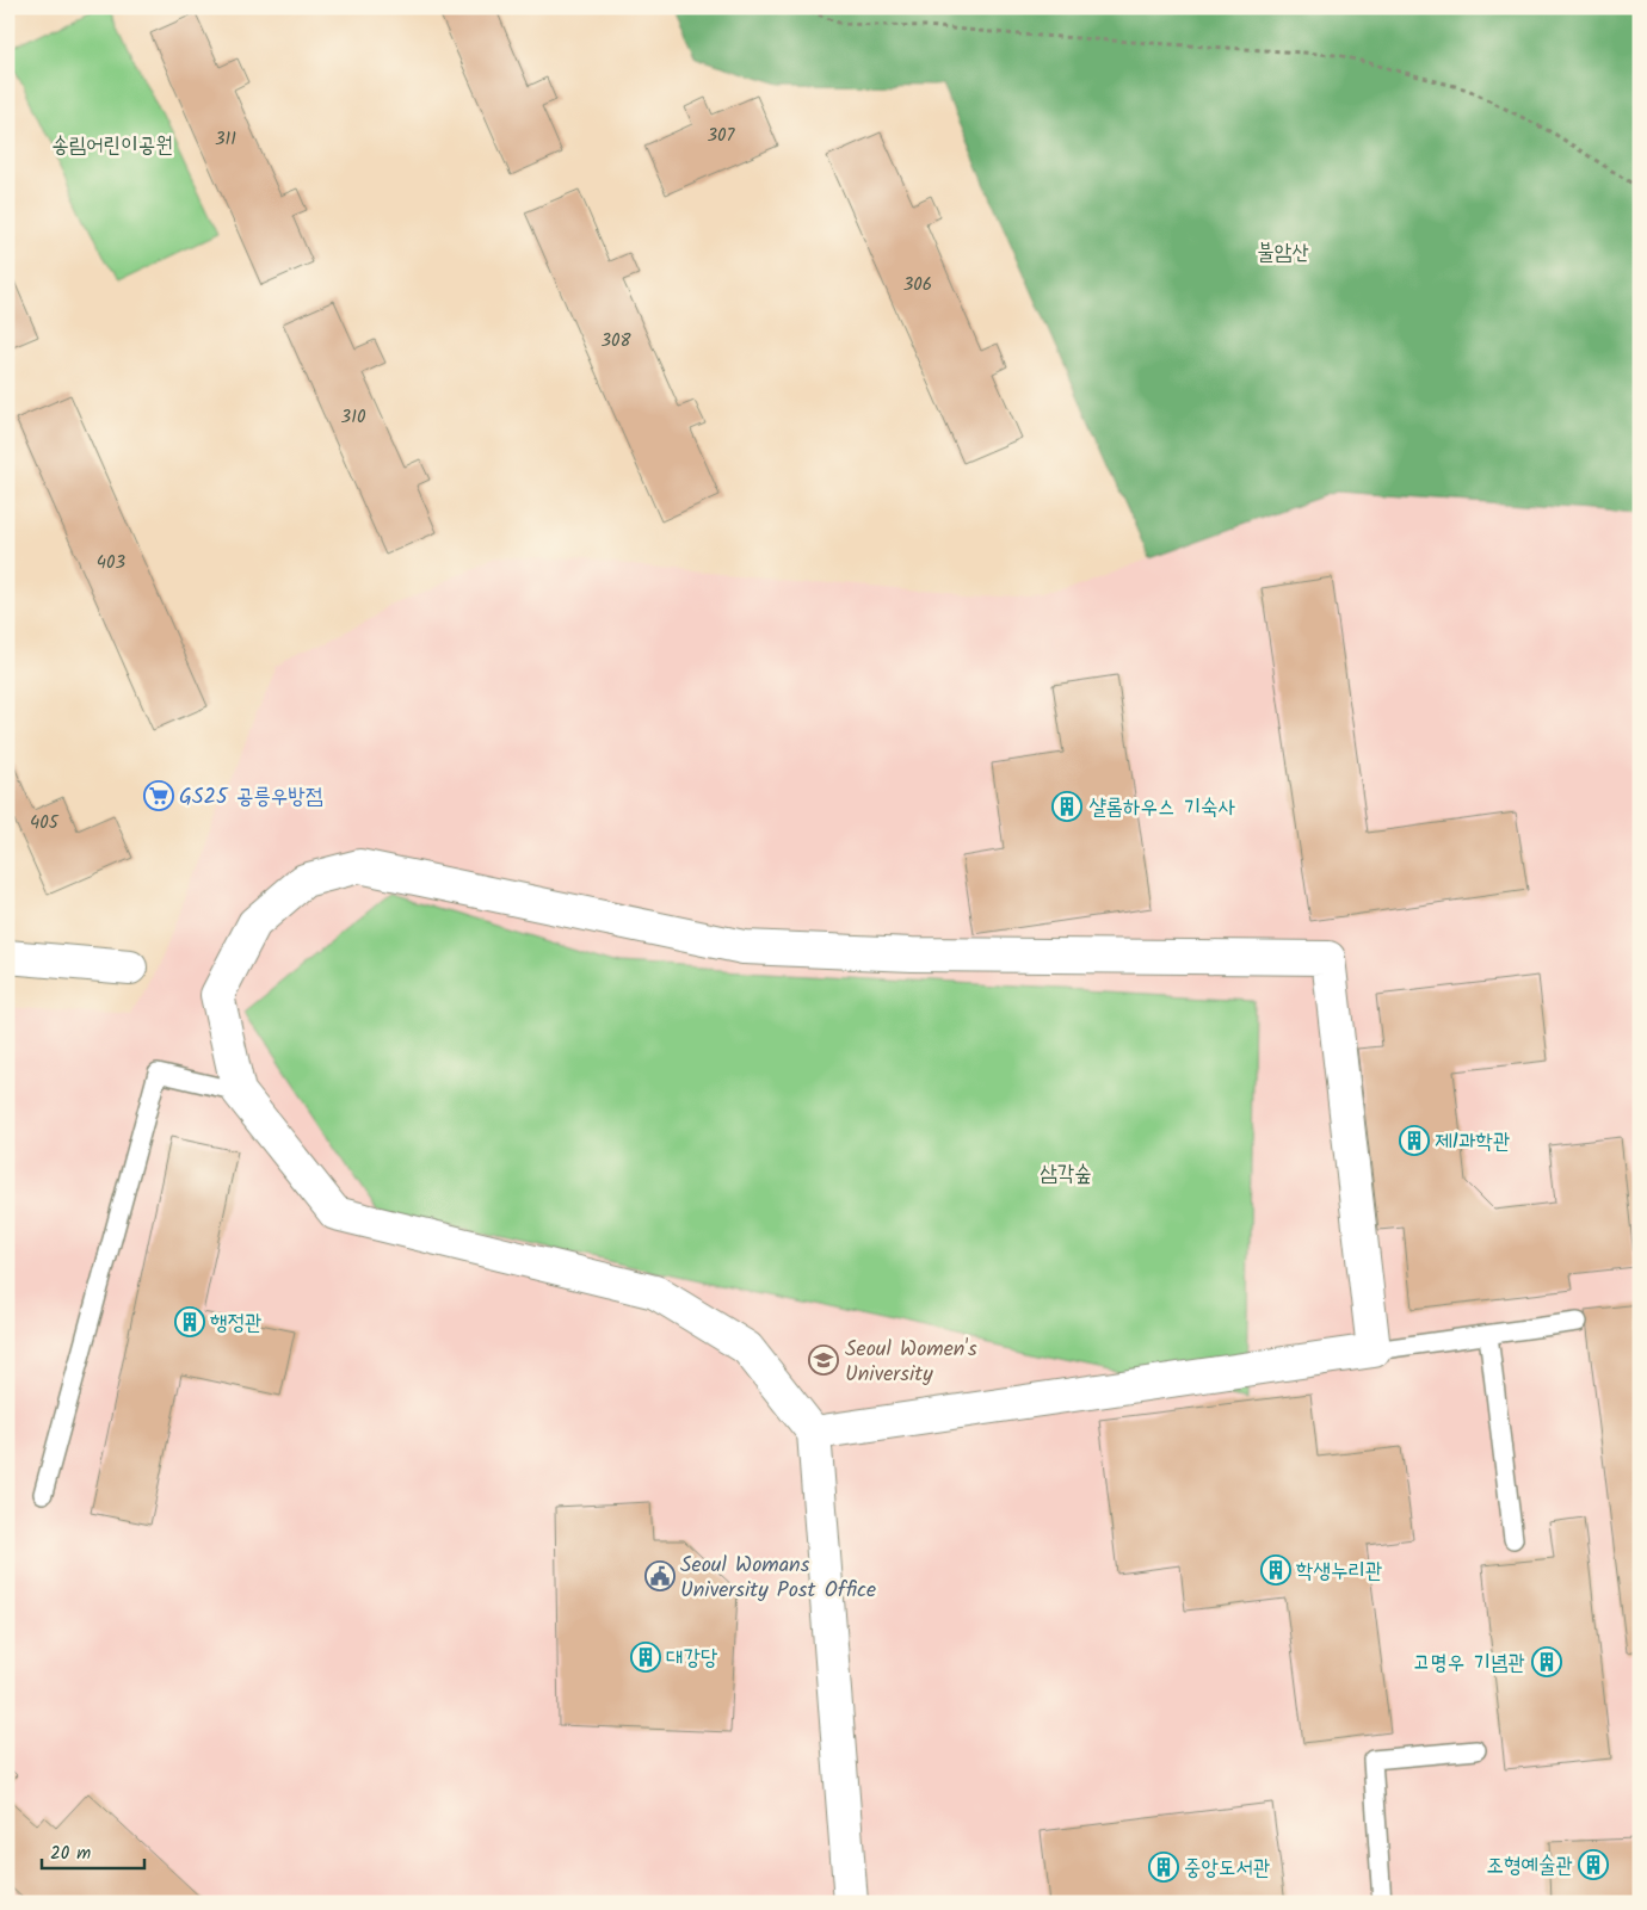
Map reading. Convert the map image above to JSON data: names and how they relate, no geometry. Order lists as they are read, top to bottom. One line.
{"parks":["송림어린이공원","불암산","삼각숲"],"places":{"supermarket":["GS25 공릉우방점"],"building":["샬롬하우스 기숙사","제1과학관","행정관","학생누리관","대강당","고명우 기념관","조형예술관","중앙도서관"],"school or university":["Seoul Women's University"],"public building":["Seoul Womans University Post Office"]},"house_numbers":["307","311","306","308","310","403","405"],"scale_bar":"20 m"}
